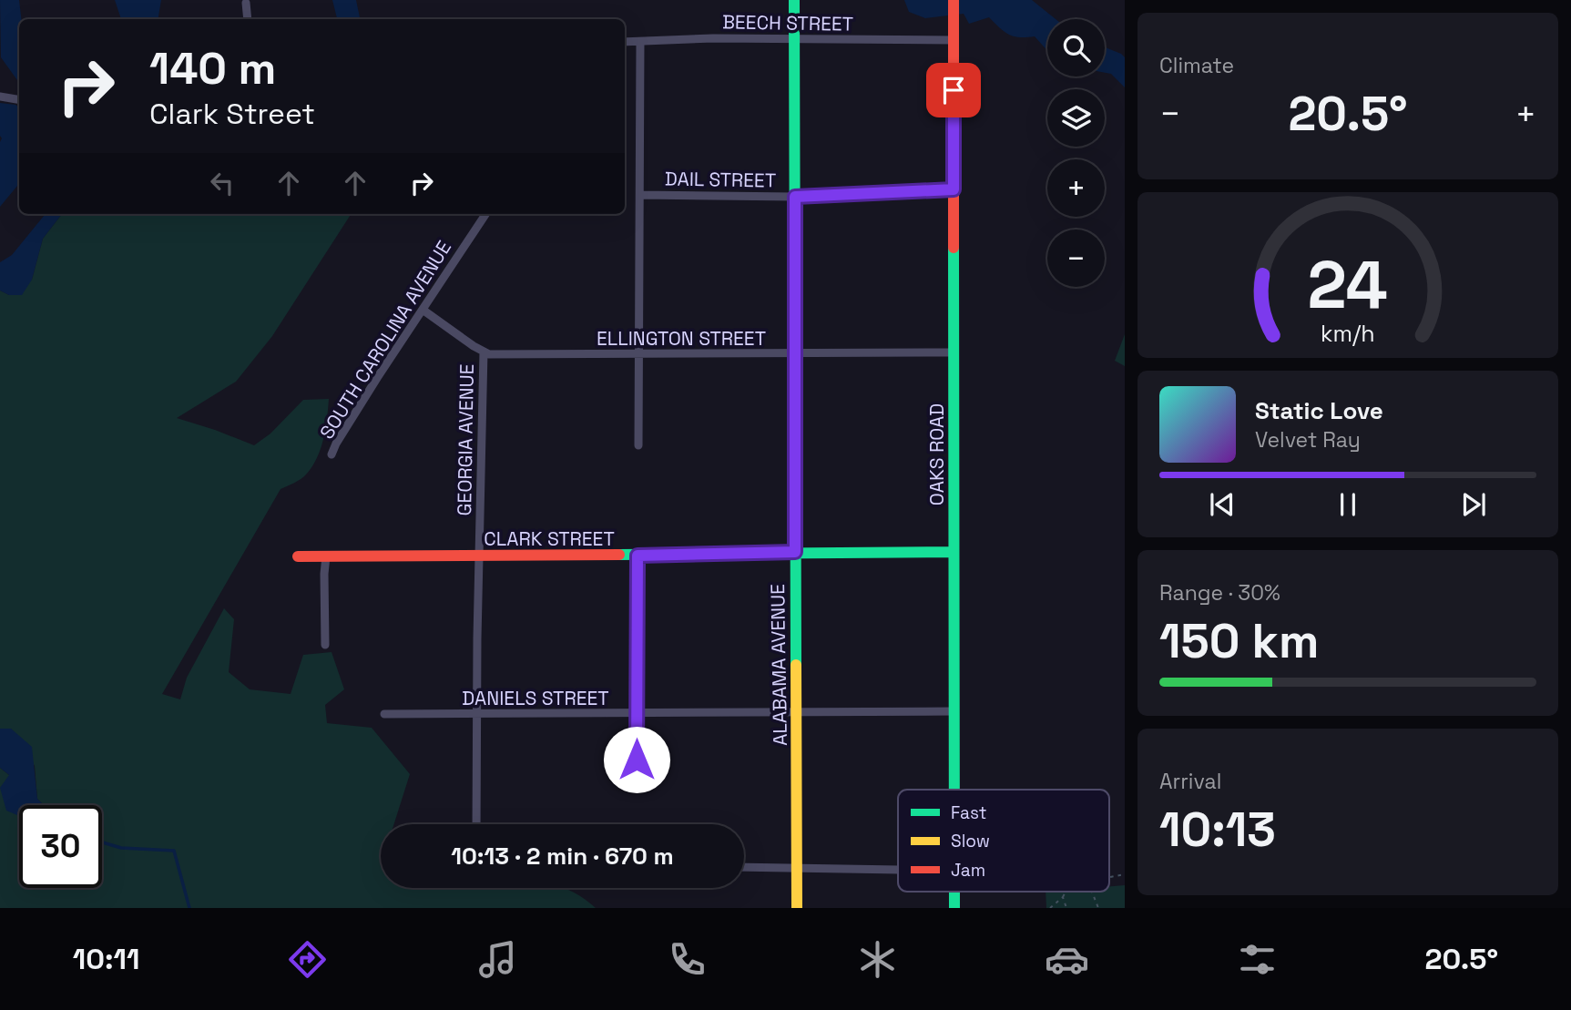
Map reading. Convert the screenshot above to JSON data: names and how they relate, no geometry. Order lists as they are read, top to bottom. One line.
{"streets":{"street":["BEECH STREET","DAIL STREET","ELLINGTON STREET","SOUTH CAROLINA AVENUE","GEORGIA AVENUE","OAKS ROAD","CLARK STREET","ALABAMA AVENUE","DANIELS STREET"]},"crossings":[["BEECH STREET","OAKS ROAD"],["BEECH STREET","ALABAMA AVENUE"],["DAIL STREET","OAKS ROAD"],["DAIL STREET","ALABAMA AVENUE"],["ELLINGTON STREET","SOUTH CAROLINA AVENUE"],["ELLINGTON STREET","GEORGIA AVENUE"],["ELLINGTON STREET","OAKS ROAD"],["ELLINGTON STREET","ALABAMA AVENUE"],["GEORGIA AVENUE","CLARK STREET"],["GEORGIA AVENUE","DANIELS STREET"],["OAKS ROAD","CLARK STREET"],["OAKS ROAD","DANIELS STREET"],["CLARK STREET","ALABAMA AVENUE"],["ALABAMA AVENUE","DANIELS STREET"]],"legend":["Fast","Slow","Jam"],"page":{"tile":["Climate",["Range · 30%","150 km"],["Arrival","10:13"]],"map_buttons":["+","−"],"turn":["140 m","Clark Street"],"heat":["−","20.5°","+"],"song":["Static Love","Velvet Ray"],"limit":"30","trip":"10:13 · 2 min · 670 m","tabs":["10:11","20.5°"],"gauge":["24","km/h"]}}
